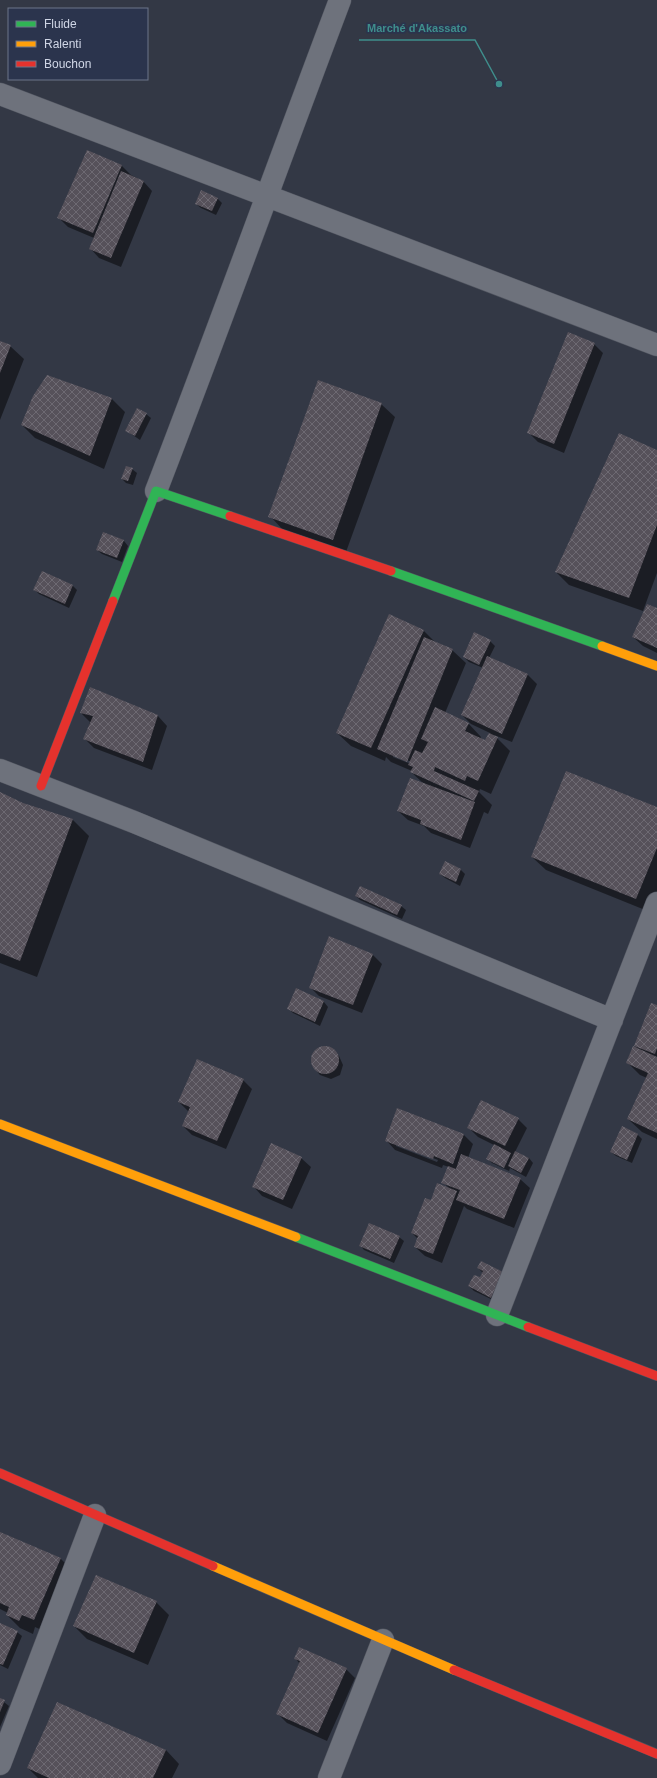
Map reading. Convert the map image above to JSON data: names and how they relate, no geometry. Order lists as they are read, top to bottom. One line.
{"places":["Marché d'Akassato"],"legend":["Fluide","Ralenti","Bouchon"]}
